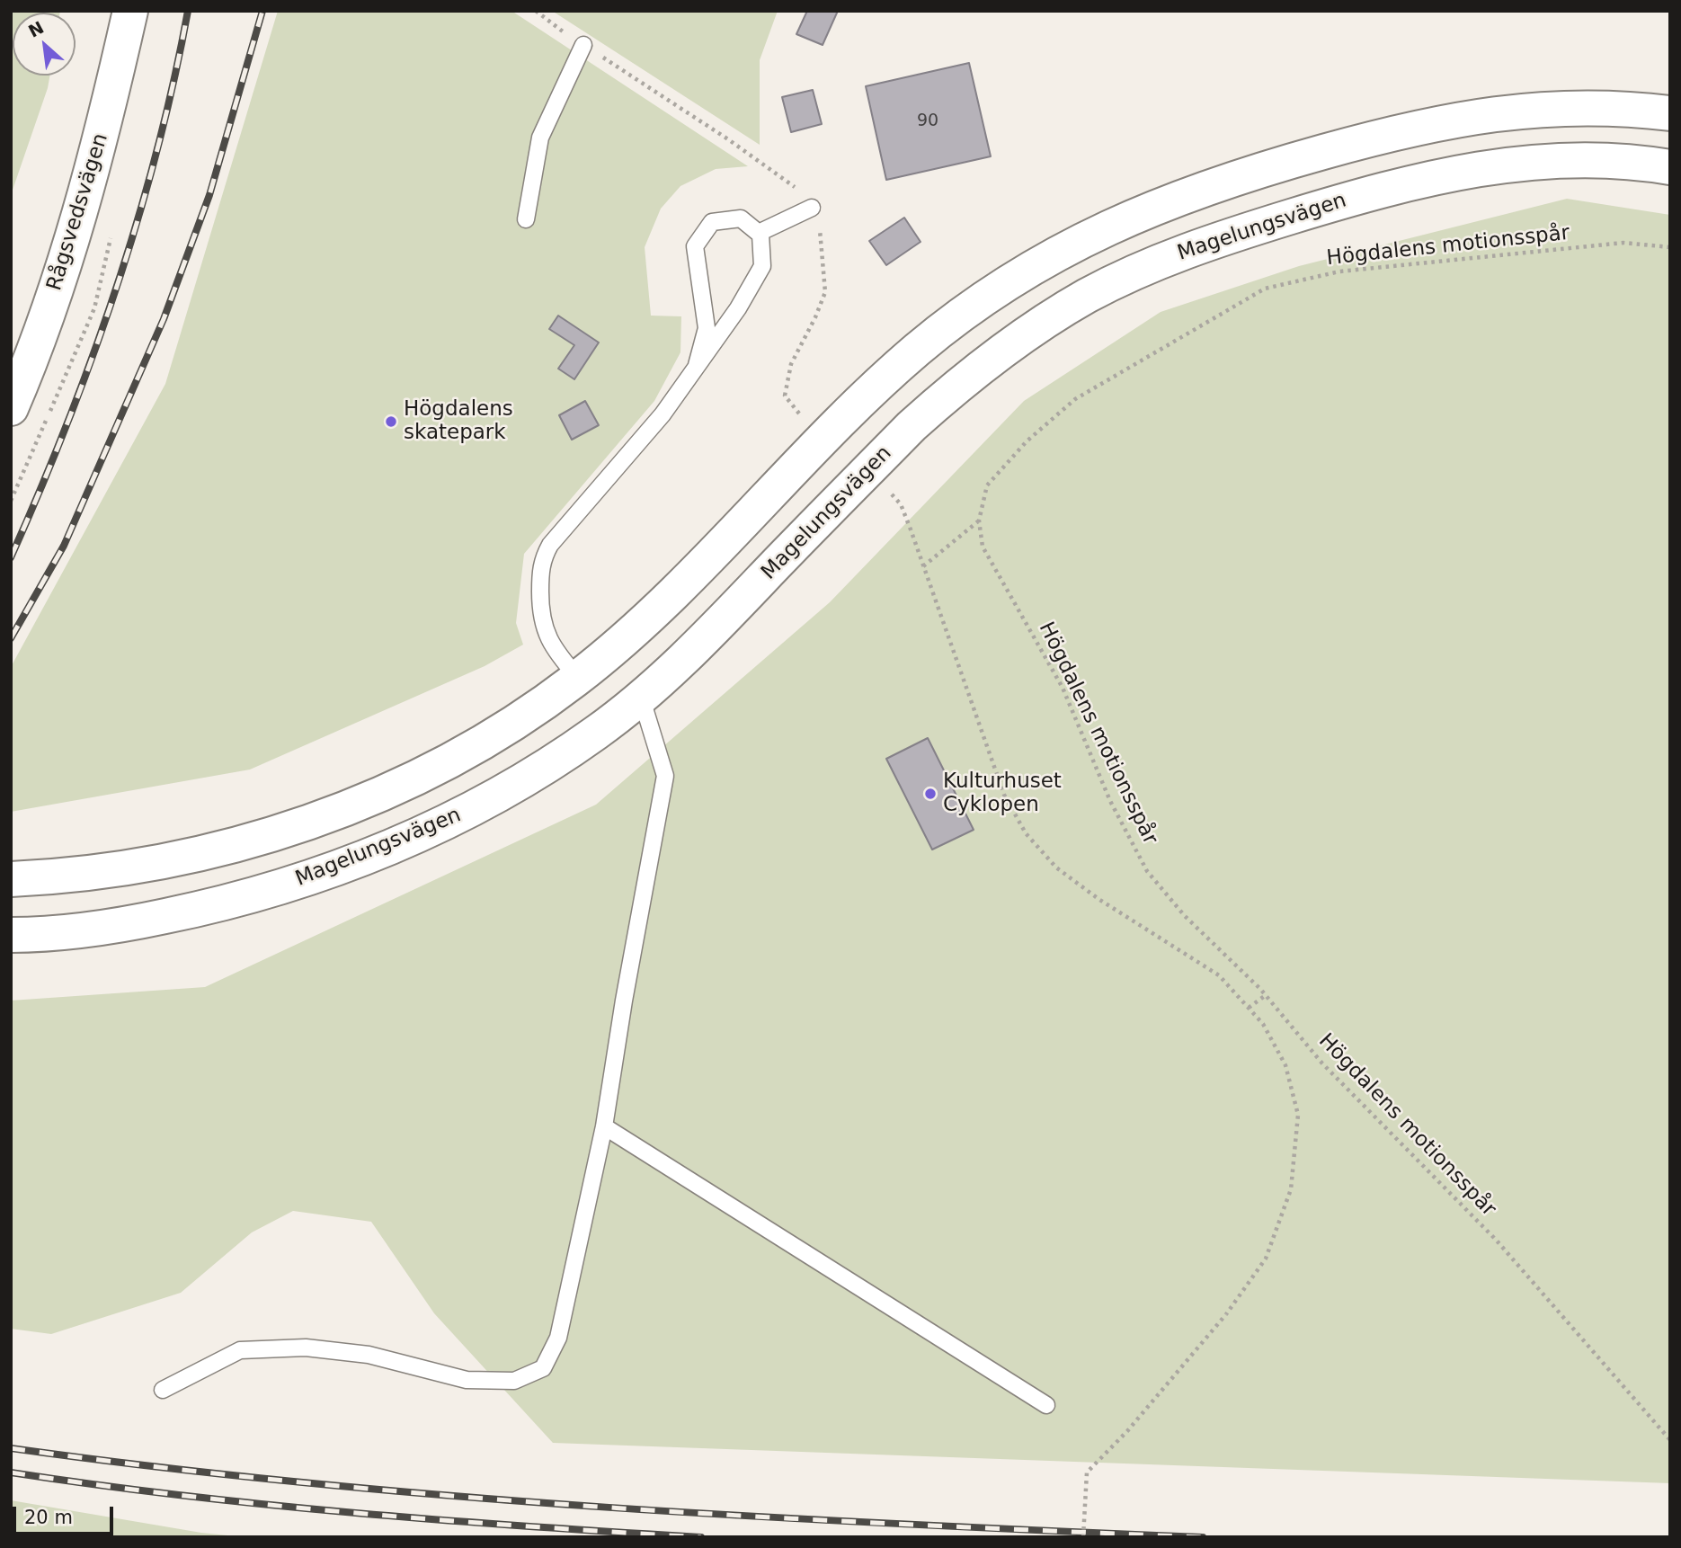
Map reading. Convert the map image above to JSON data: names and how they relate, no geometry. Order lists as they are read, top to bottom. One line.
{"streets":{"main road":["Rågsvedsvägen","Magelungsvägen"],"path":["Högdalens motionsspår"]},"places":["Högdalens skatepark","Kulturhuset Cyklopen"],"house_numbers":["90"],"scale_bar":"20 m","north":"top left"}
